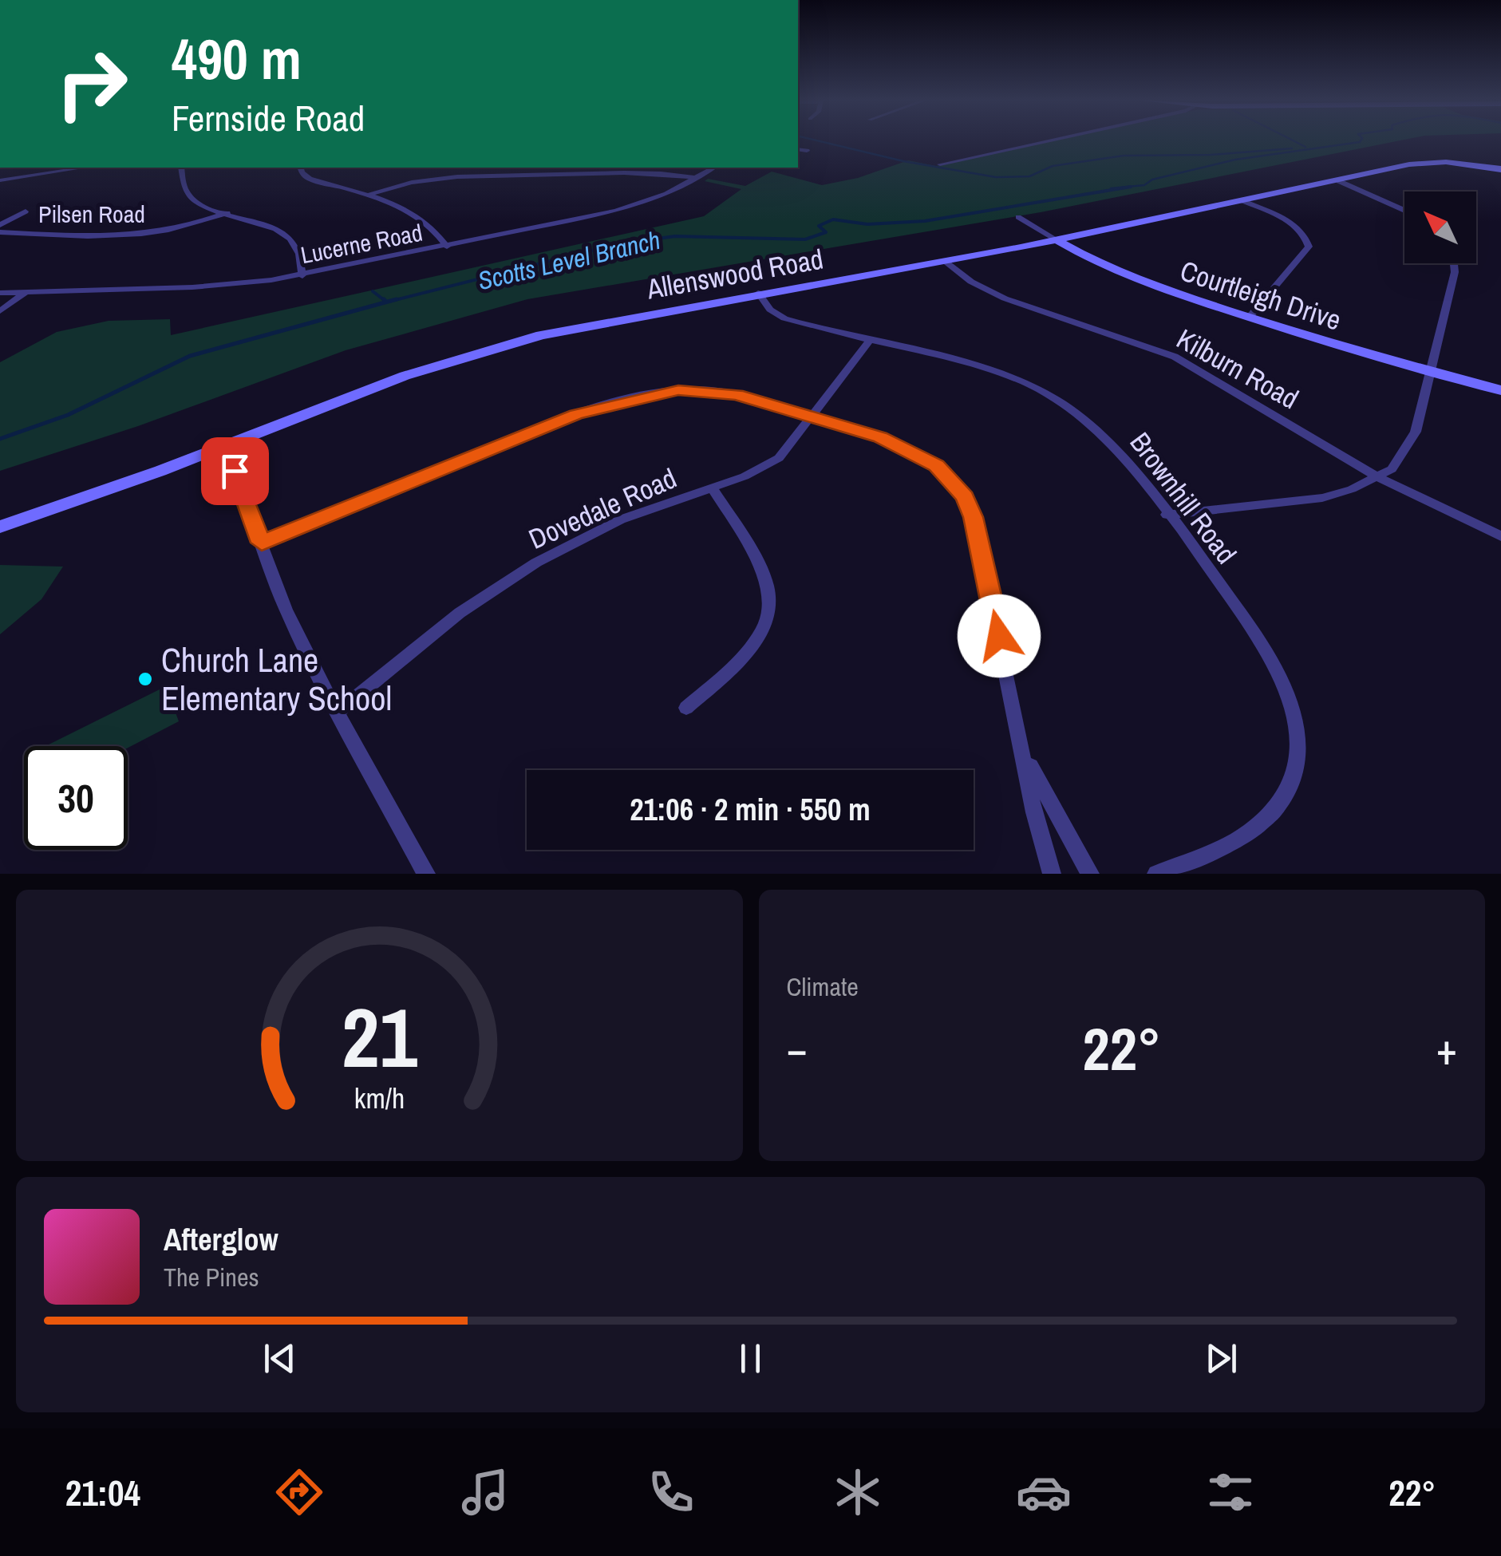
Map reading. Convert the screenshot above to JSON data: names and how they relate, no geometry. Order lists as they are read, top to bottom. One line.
{"streets":{"street":["Pilsen Road","Lucerne Road","Allenswood Road","Courtleigh Drive","Kilburn Road","Brownhill Road","Dovedale Road"]},"crossings":[["Allenswood Road","Courtleigh Drive"],["Allenswood Road","Kilburn Road"],["Allenswood Road","Brownhill Road"],["Brownhill Road","Dovedale Road"]],"water":["Scotts Level Branch"],"places":["Church Lane Elementary School"],"north":"top left","page":{"turn":["490 m","Fernside Road"],"limit":"30","trip":"21:06 · 2 min · 550 m","tile":"Climate","heat":["−","22°","+"],"song":["Afterglow","The Pines"],"tabs":["21:04","22°"],"gauge":["21","km/h"]}}
